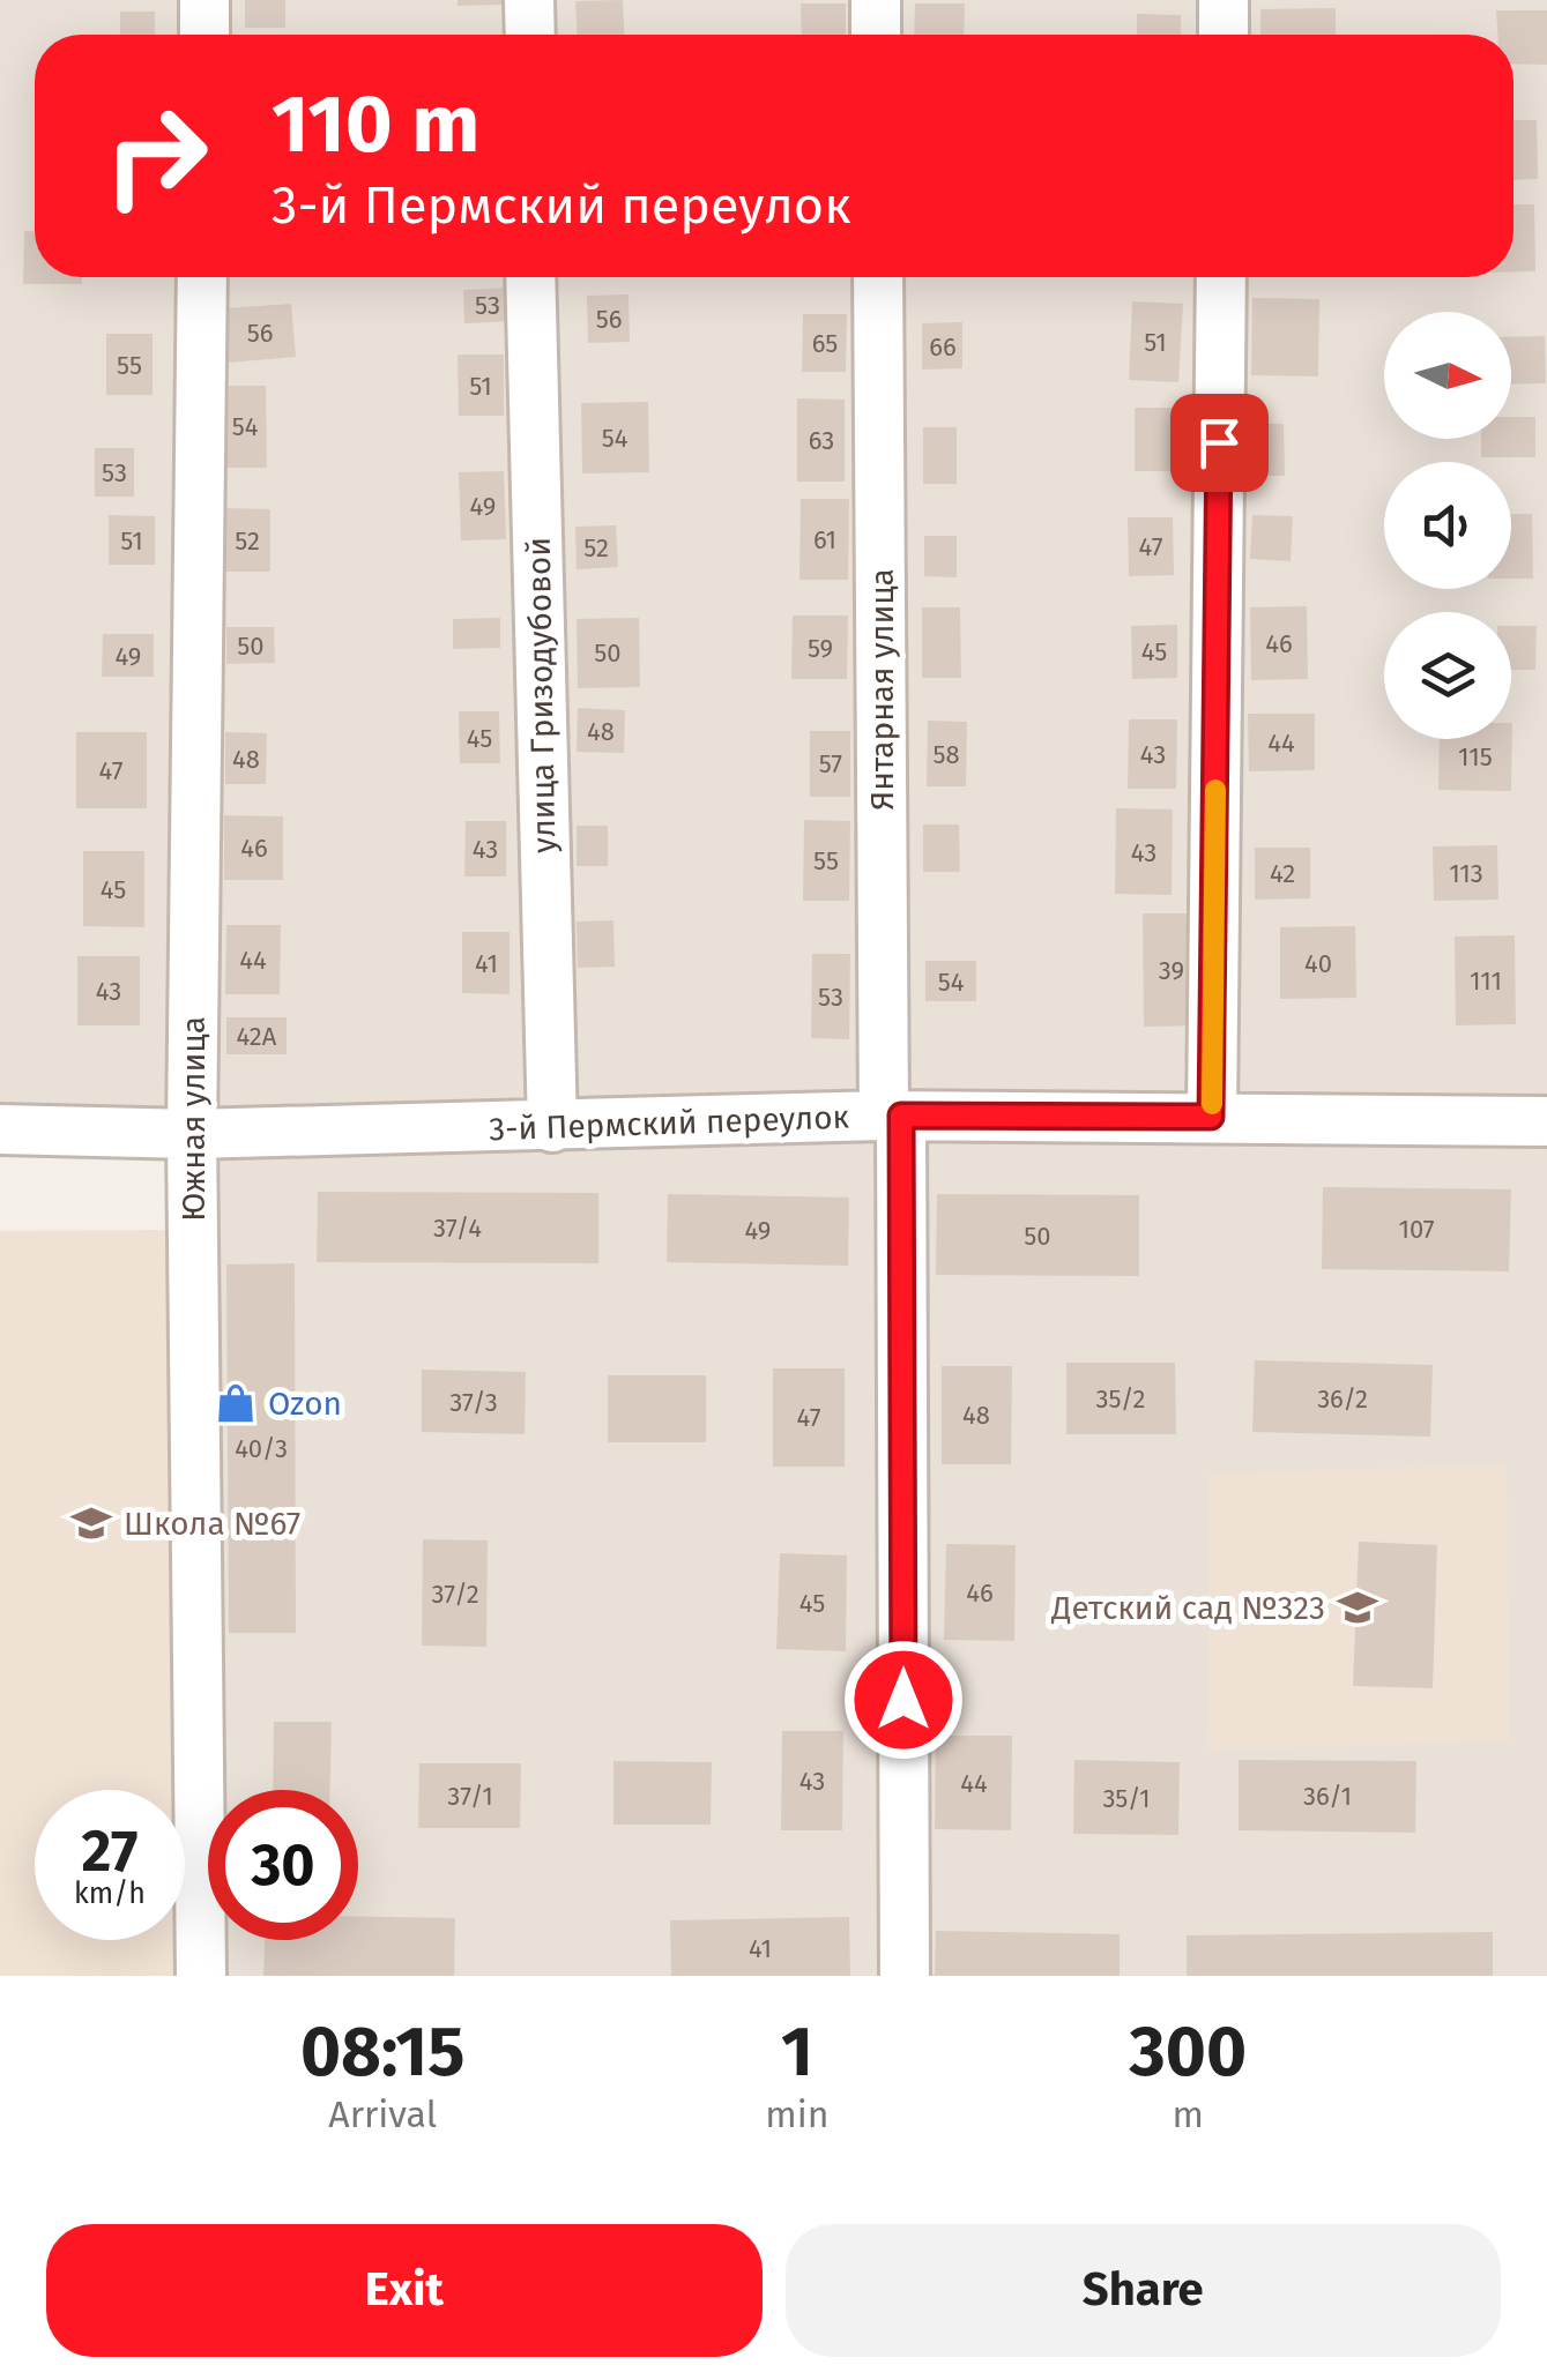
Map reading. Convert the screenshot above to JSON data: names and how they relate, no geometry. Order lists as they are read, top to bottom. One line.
{"streets":{"street":["Янтарная улица","улица Гризодубовой","Южная улица","3-й Пермский переулок"]},"crossings":[["Янтарная улица","3-й Пермский переулок"],["улица Гризодубовой","3-й Пермский переулок"],["Южная улица","3-й Пермский переулок"]],"places":{"shop":["Ozon"],"school or university":["Школа №67","Детский сад №323"]},"house_numbers":["53","56","56","51","65","66","55","51","54","54","63","53","49","61","51","52","47","52","46","50","59","45","50","49","48","45","44","58","43","115","48","57","47","46","43","43","55","42","113","45","44","41","40","39","111","54","43","53","42А","37/4","107","49","50","35/2","36/2","37/3","48","47","40/3","46","37/2","45","43","44","37/1","36/1","35/1","41"],"north":"right","page":{"turn":["110 m","3-й Пермский переулок"],"speed":"27 km/h","limit":"30","eta":["08:15","Arrival","1","min","300","m"],"buttons":["Exit","Share"]}}
